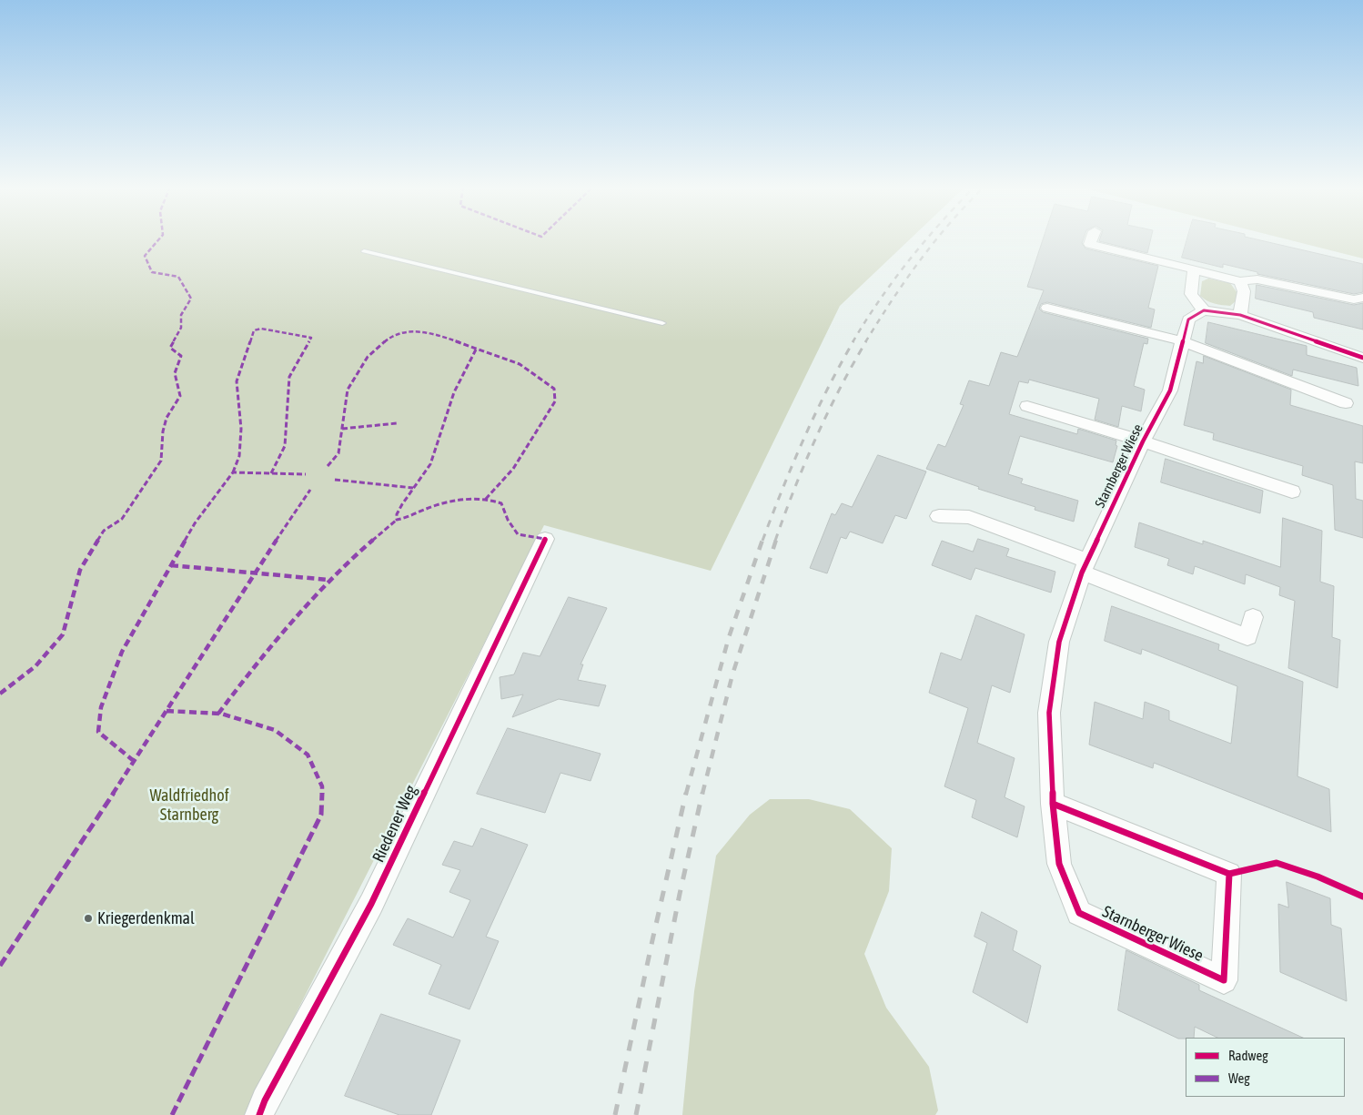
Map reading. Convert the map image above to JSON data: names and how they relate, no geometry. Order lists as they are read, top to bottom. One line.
{"streets":{"street":["Starnberger Wiese","Riedener Weg"]},"parks":["Waldfriedhof Starnberg"],"places":["Kriegerdenkmal"],"legend":["Radweg","Weg"]}
